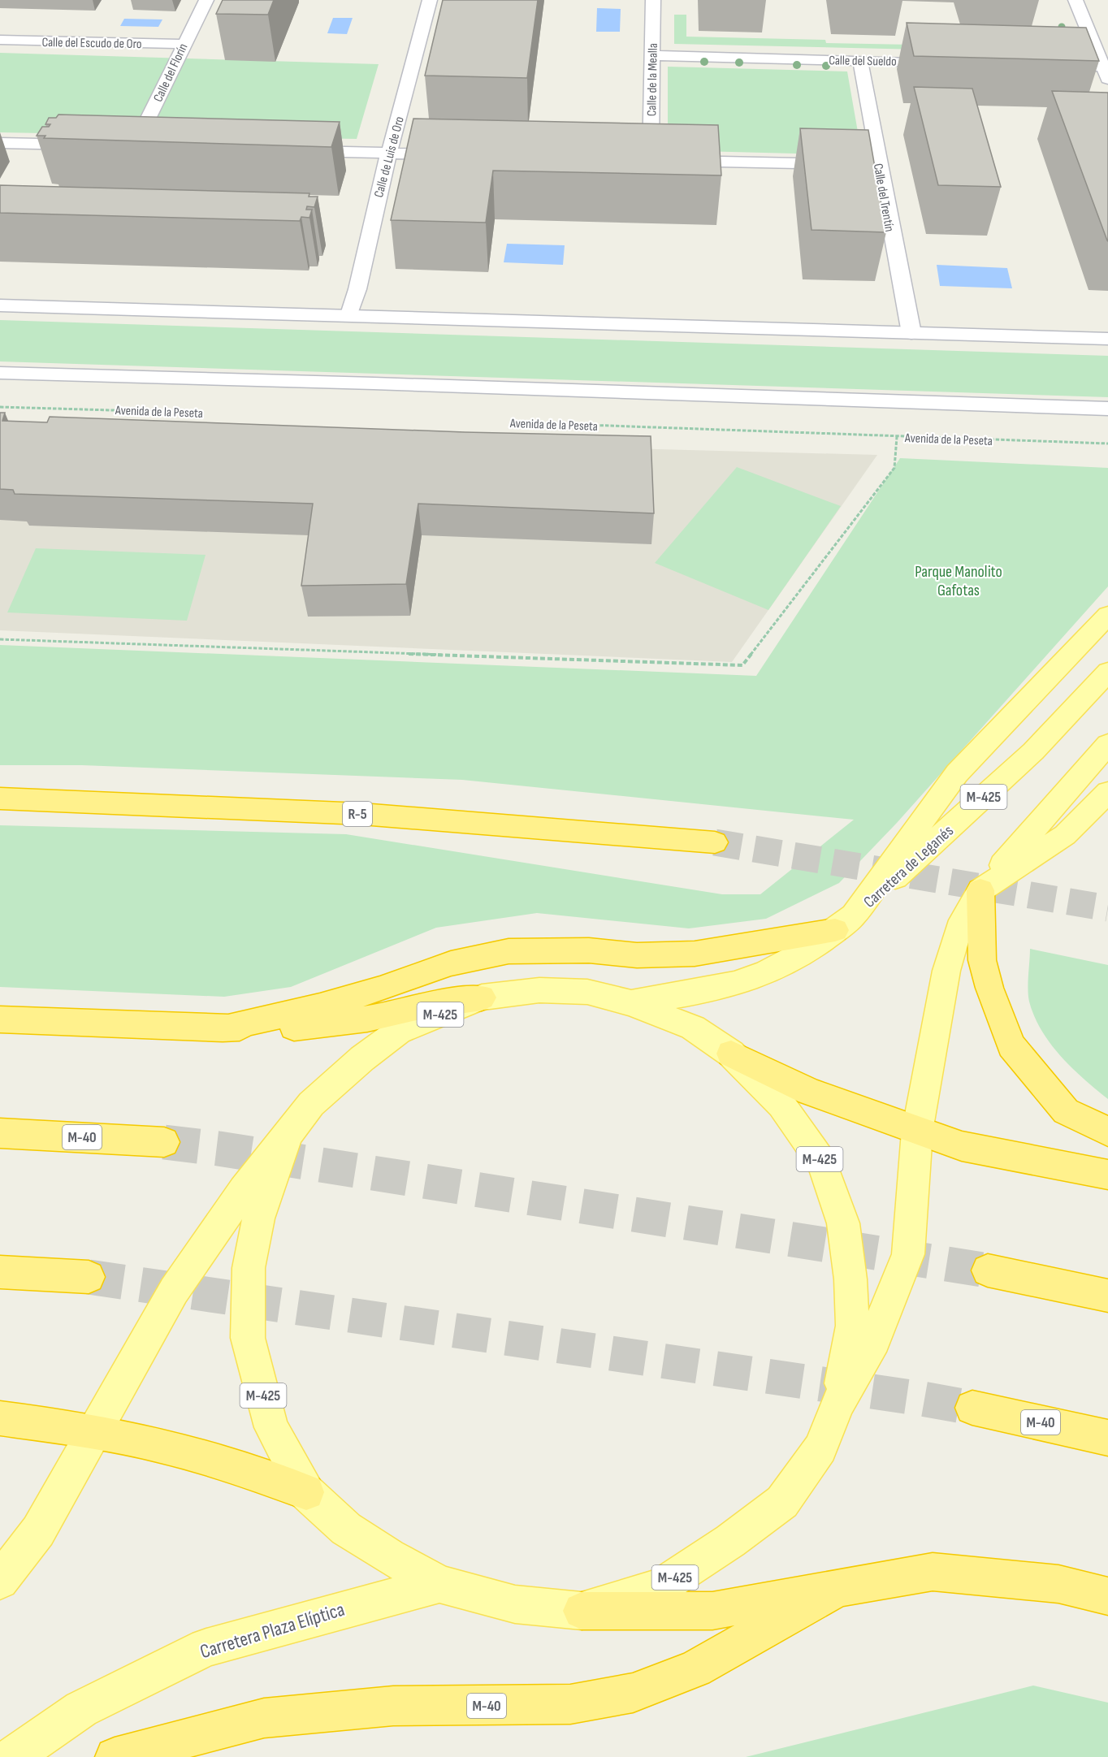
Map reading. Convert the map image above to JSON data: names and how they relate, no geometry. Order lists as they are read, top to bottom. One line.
{"streets":{"highway":["M-425","R-5","M-40"],"main road":["Carretera de Leganés","Carretera Plaza Elíptica"],"street":["Calle del Escudo de Oro","Calle del Sueldo","Calle del Florín","Calle de la Mealla","Calle de Luis de Oro","Calle del Trentín"],"path":["Avenida de la Peseta"]},"crossings":[["Calle del Escudo de Oro","Calle del Florín"],["Calle del Sueldo","Calle de la Mealla"],["Calle del Sueldo","Calle del Trentín"],["Calle de la Mealla","Calle del Trentín"],["M-425","Carretera de Leganés"],["M-425","M-40"],["M-425","Carretera Plaza Elíptica"]],"parks":["Parque Manolito Gafotas"]}
